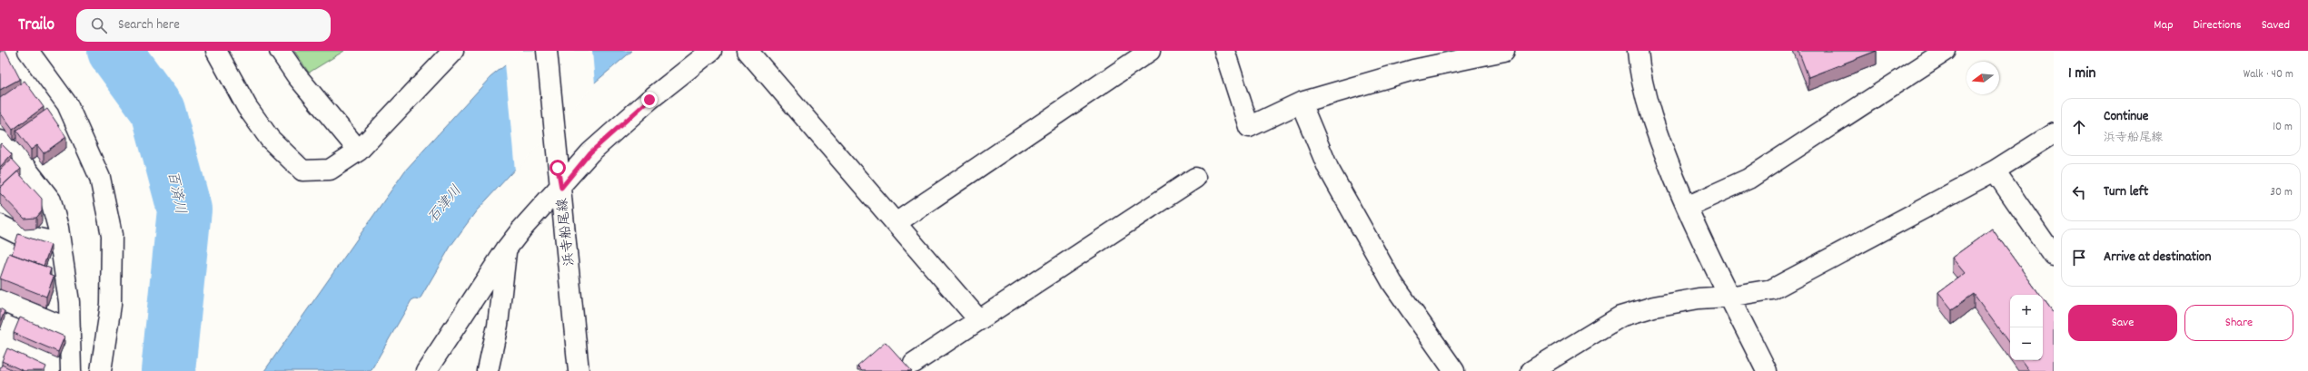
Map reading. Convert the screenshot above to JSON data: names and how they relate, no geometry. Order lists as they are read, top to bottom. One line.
{"streets":{"street":["浜寺船尾線"]},"water":["百済川","石津川"],"north":"left","page":{"header":"Trailo","search":"Search here","nav":["Map","Directions","Saved"],"heading":["1 min","Walk · 40 m"],"list":[["Continue","浜寺船尾線","10 m"],["Turn left","30 m"],"Arrive at destination"],"buttons":["Save","Share"],"map_buttons":["+","−"]}}
